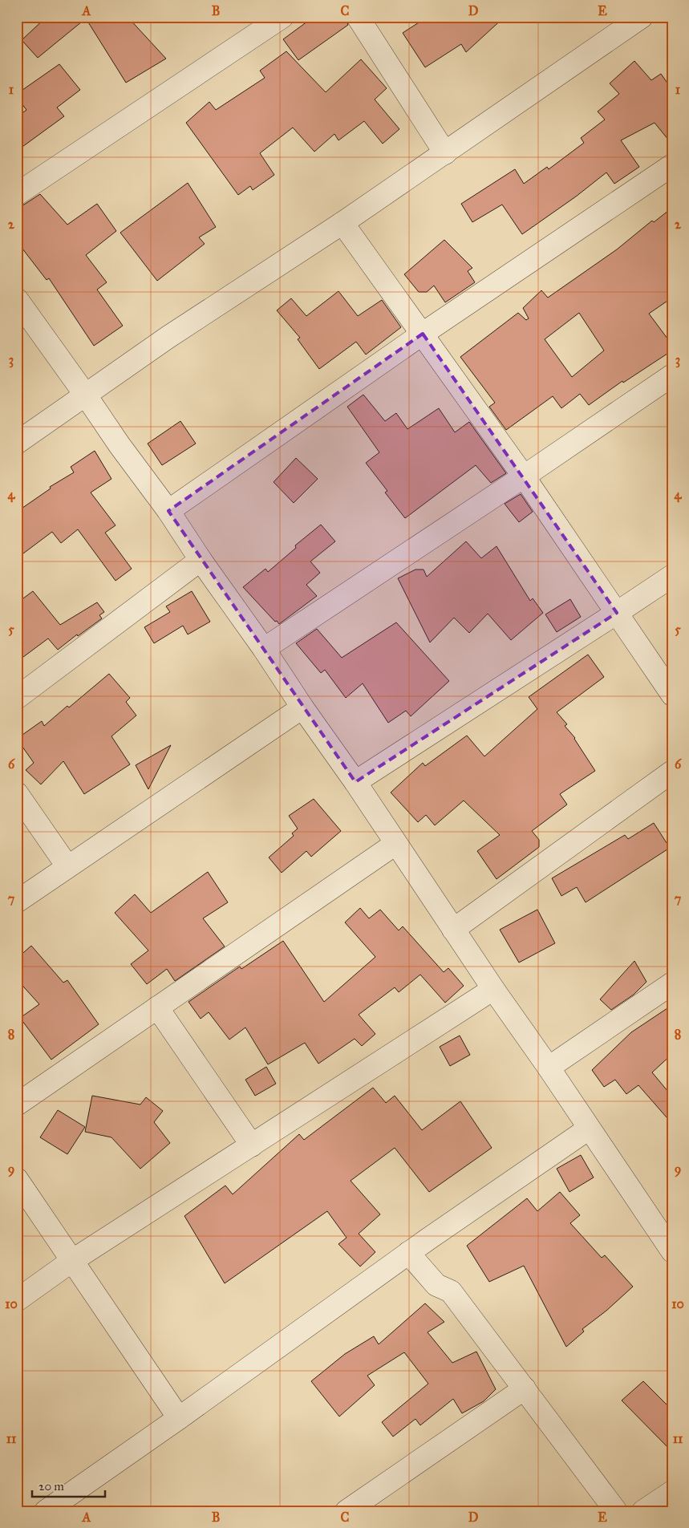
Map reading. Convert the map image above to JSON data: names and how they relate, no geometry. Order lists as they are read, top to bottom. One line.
{"scale_bar":"20 m","grid":{"columns":["A","B","C","D","E"],"rows":["1","2","3","4","5","6","7","8","9","10","11"]}}
